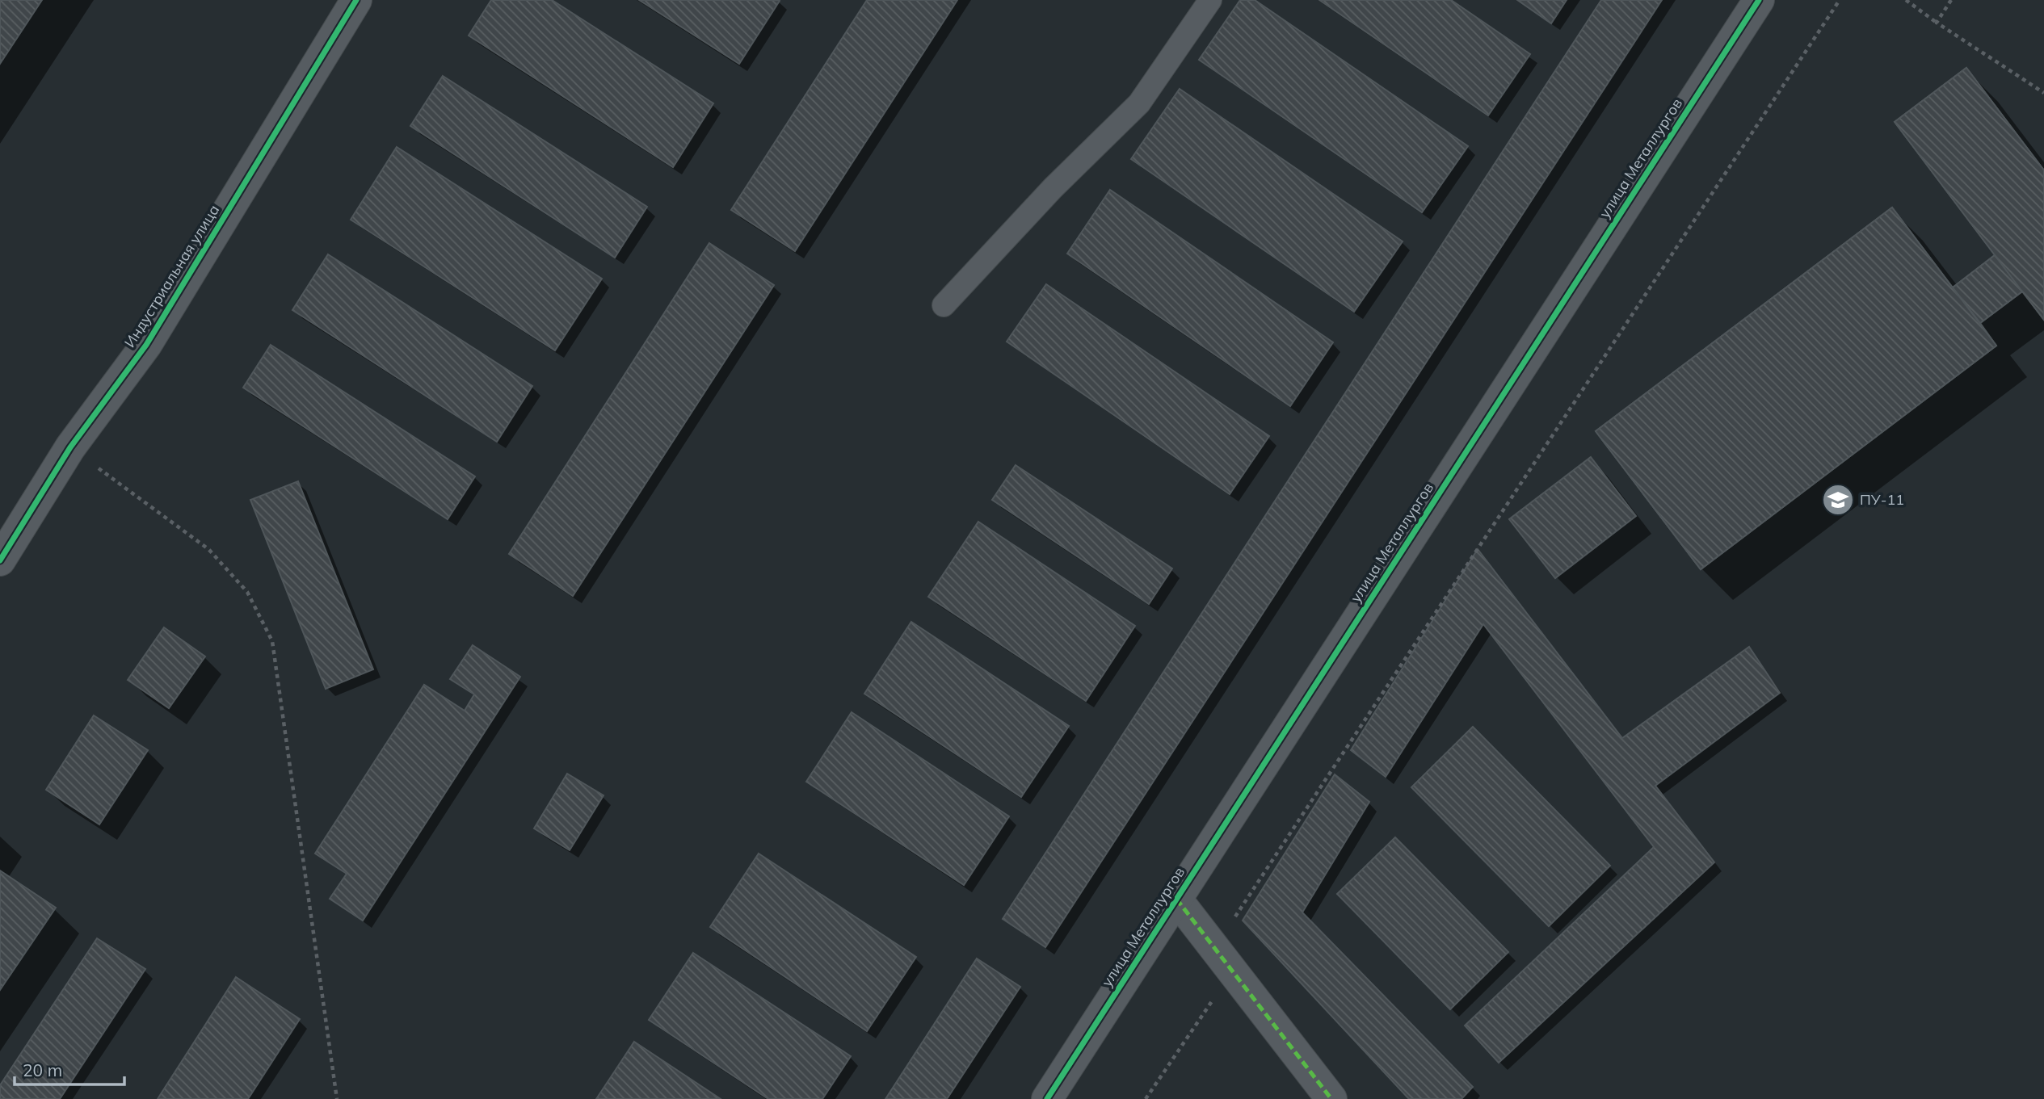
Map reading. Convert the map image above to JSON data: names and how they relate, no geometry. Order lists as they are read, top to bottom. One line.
{"streets":{"street":["улица Металлургов","Индустриальная улица"]},"places":{"school or university":["ПУ-11"]},"scale_bar":"20 m"}
